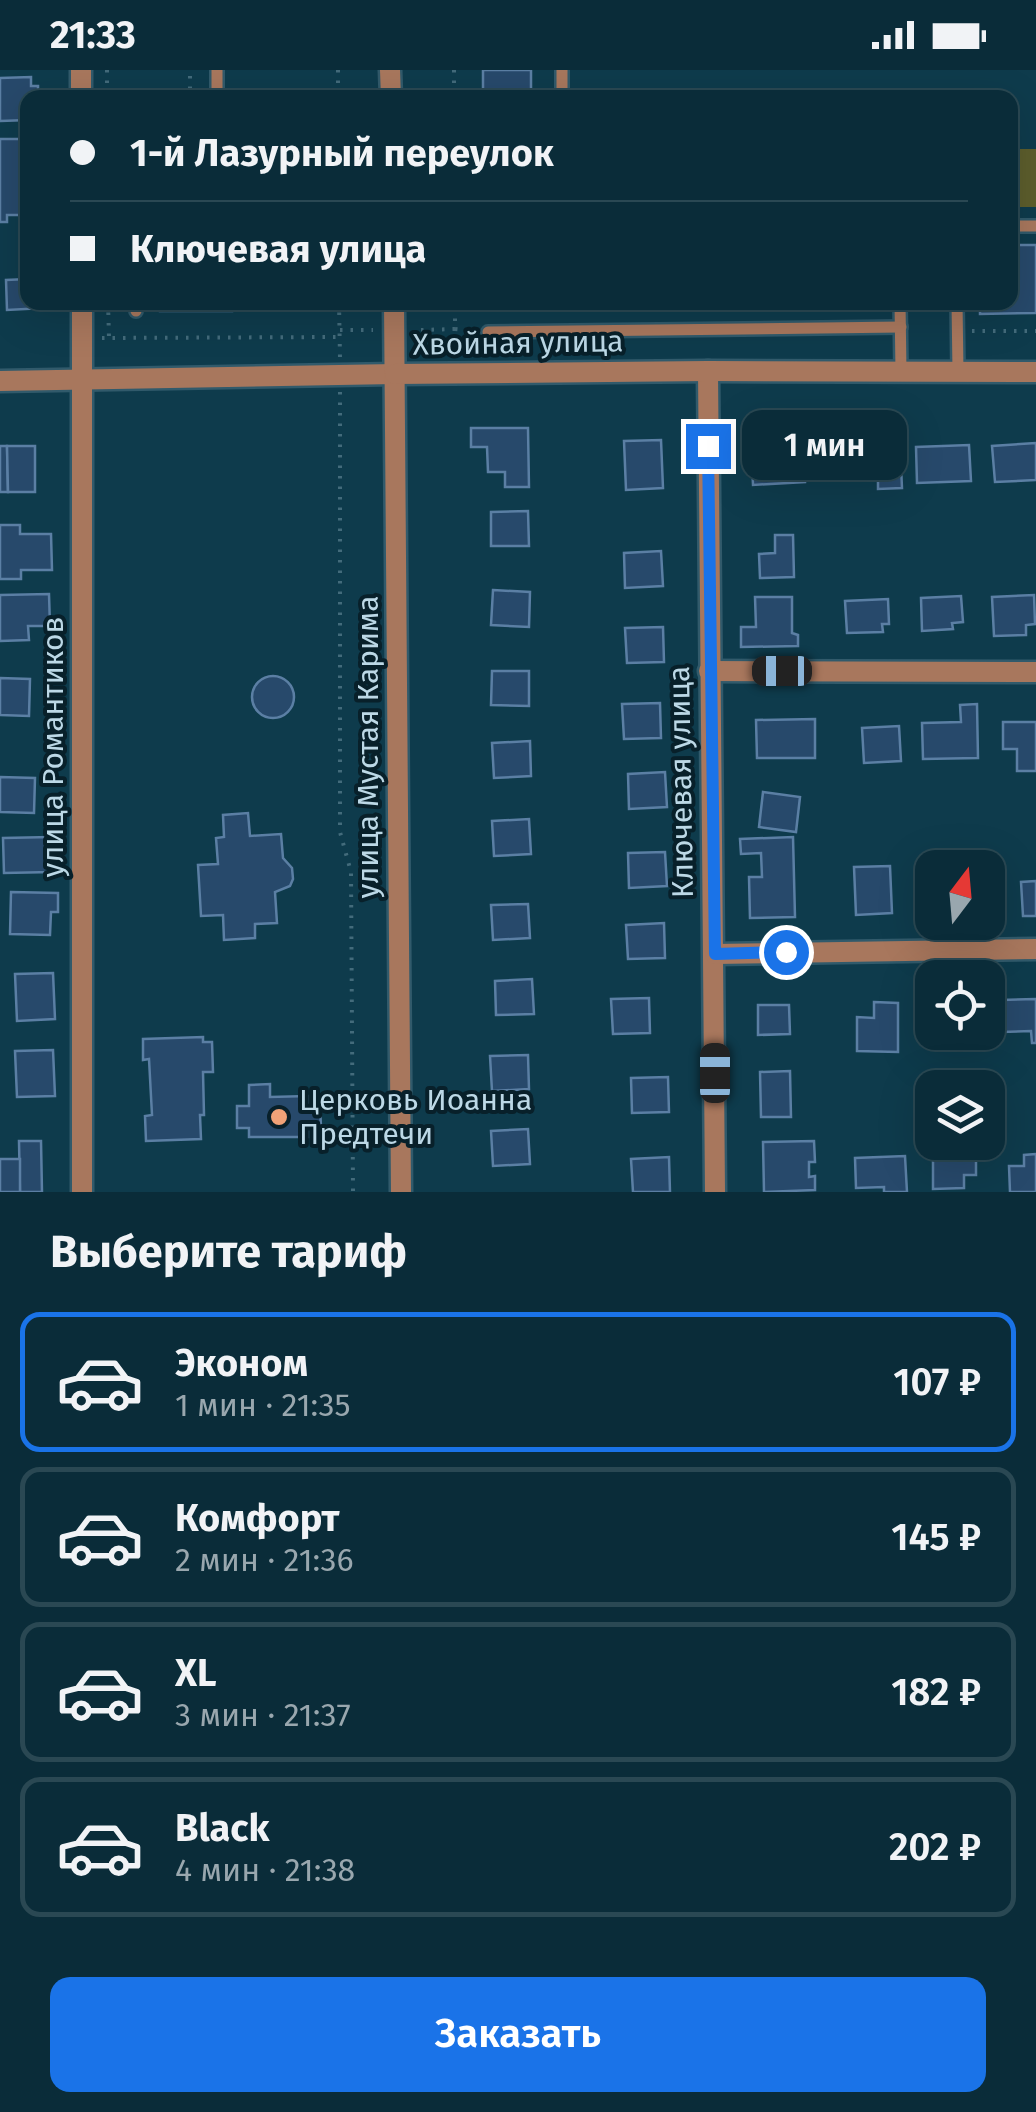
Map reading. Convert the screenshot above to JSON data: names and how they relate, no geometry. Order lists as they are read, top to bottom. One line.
{"streets":{"street":["Хвойная улица","улица Романтиков","улица Мустая Карима","Ключевая улица"]},"crossings":[["Хвойная улица","улица Романтиков"],["Хвойная улица","улица Мустая Карима"],["Хвойная улица","Ключевая улица"]],"places":["Церковь Иоанна Предтечи"],"north":"top","page":{"status":"21:33","banner":["1-й Лазурный переулок","Ключевая улица"],"bubble":"1 мин","heading":"Выберите тариф","list":[{"name":"Эконом","note":"1 мин · 21:35","value":"107 ₽"},{"name":"Комфорт","note":"2 мин · 21:36","value":"145 ₽"},{"name":"XL","note":"3 мин · 21:37","value":"182 ₽"},{"name":"Black","note":"4 мин · 21:38","value":"202 ₽"}],"buttons":"Заказать"}}
